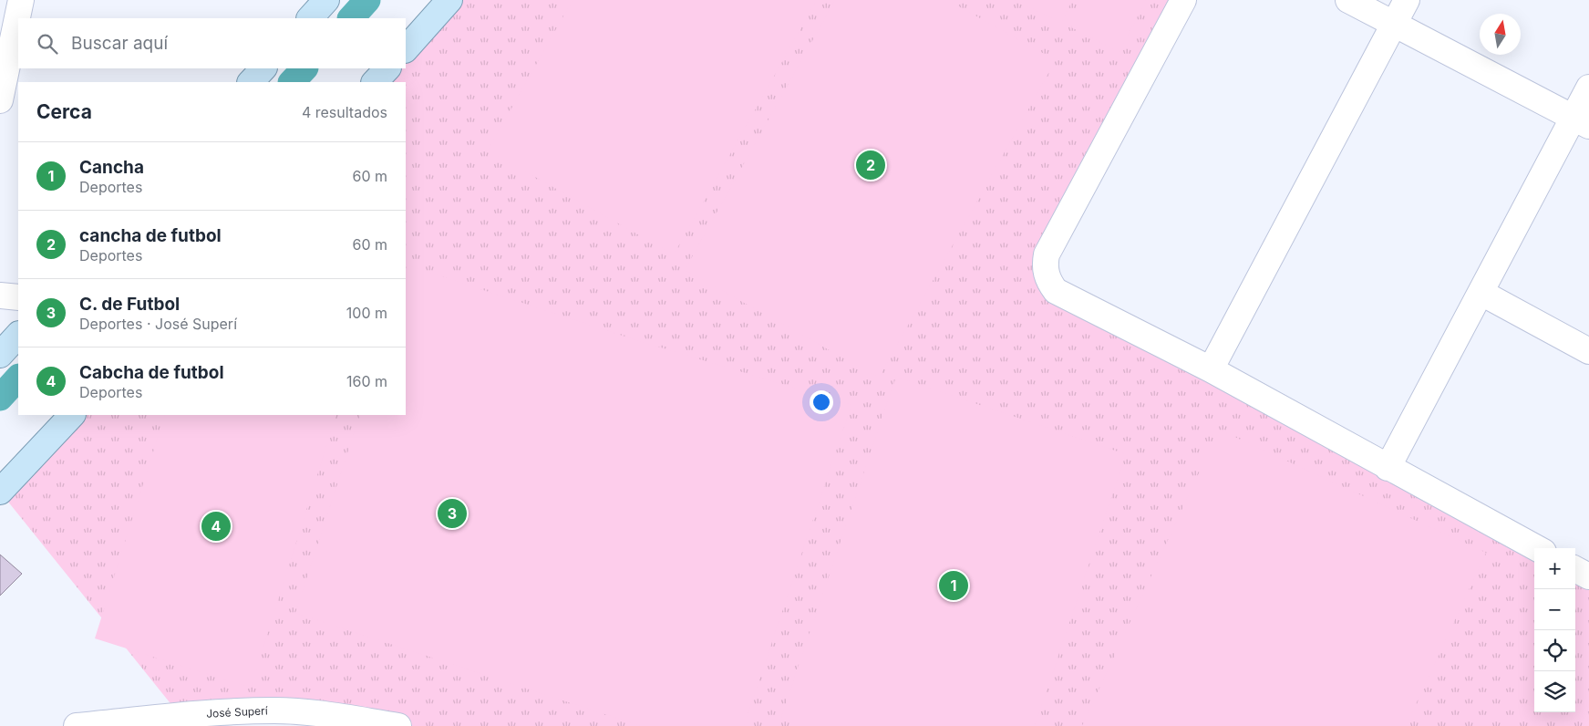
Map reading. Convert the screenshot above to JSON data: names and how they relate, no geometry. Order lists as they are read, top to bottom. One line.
{"streets":{"street":["José Superí"]},"north":"top","page":{"search":"Buscar aquí","heading":["Cerca","4 resultados"],"list":[{"mark":"1","name":"Cancha","note":"Deportes","value":"60 m"},{"mark":"2","name":"cancha de futbol","note":"Deportes","value":"60 m"},{"mark":"3","name":"C. de Futbol","note":"Deportes · José Superí","value":"100 m"},{"mark":"4","name":"Cabcha de futbol","note":"Deportes","value":"160 m"}],"pins":["2","3","4","1"],"map_buttons":["+","−"]}}
